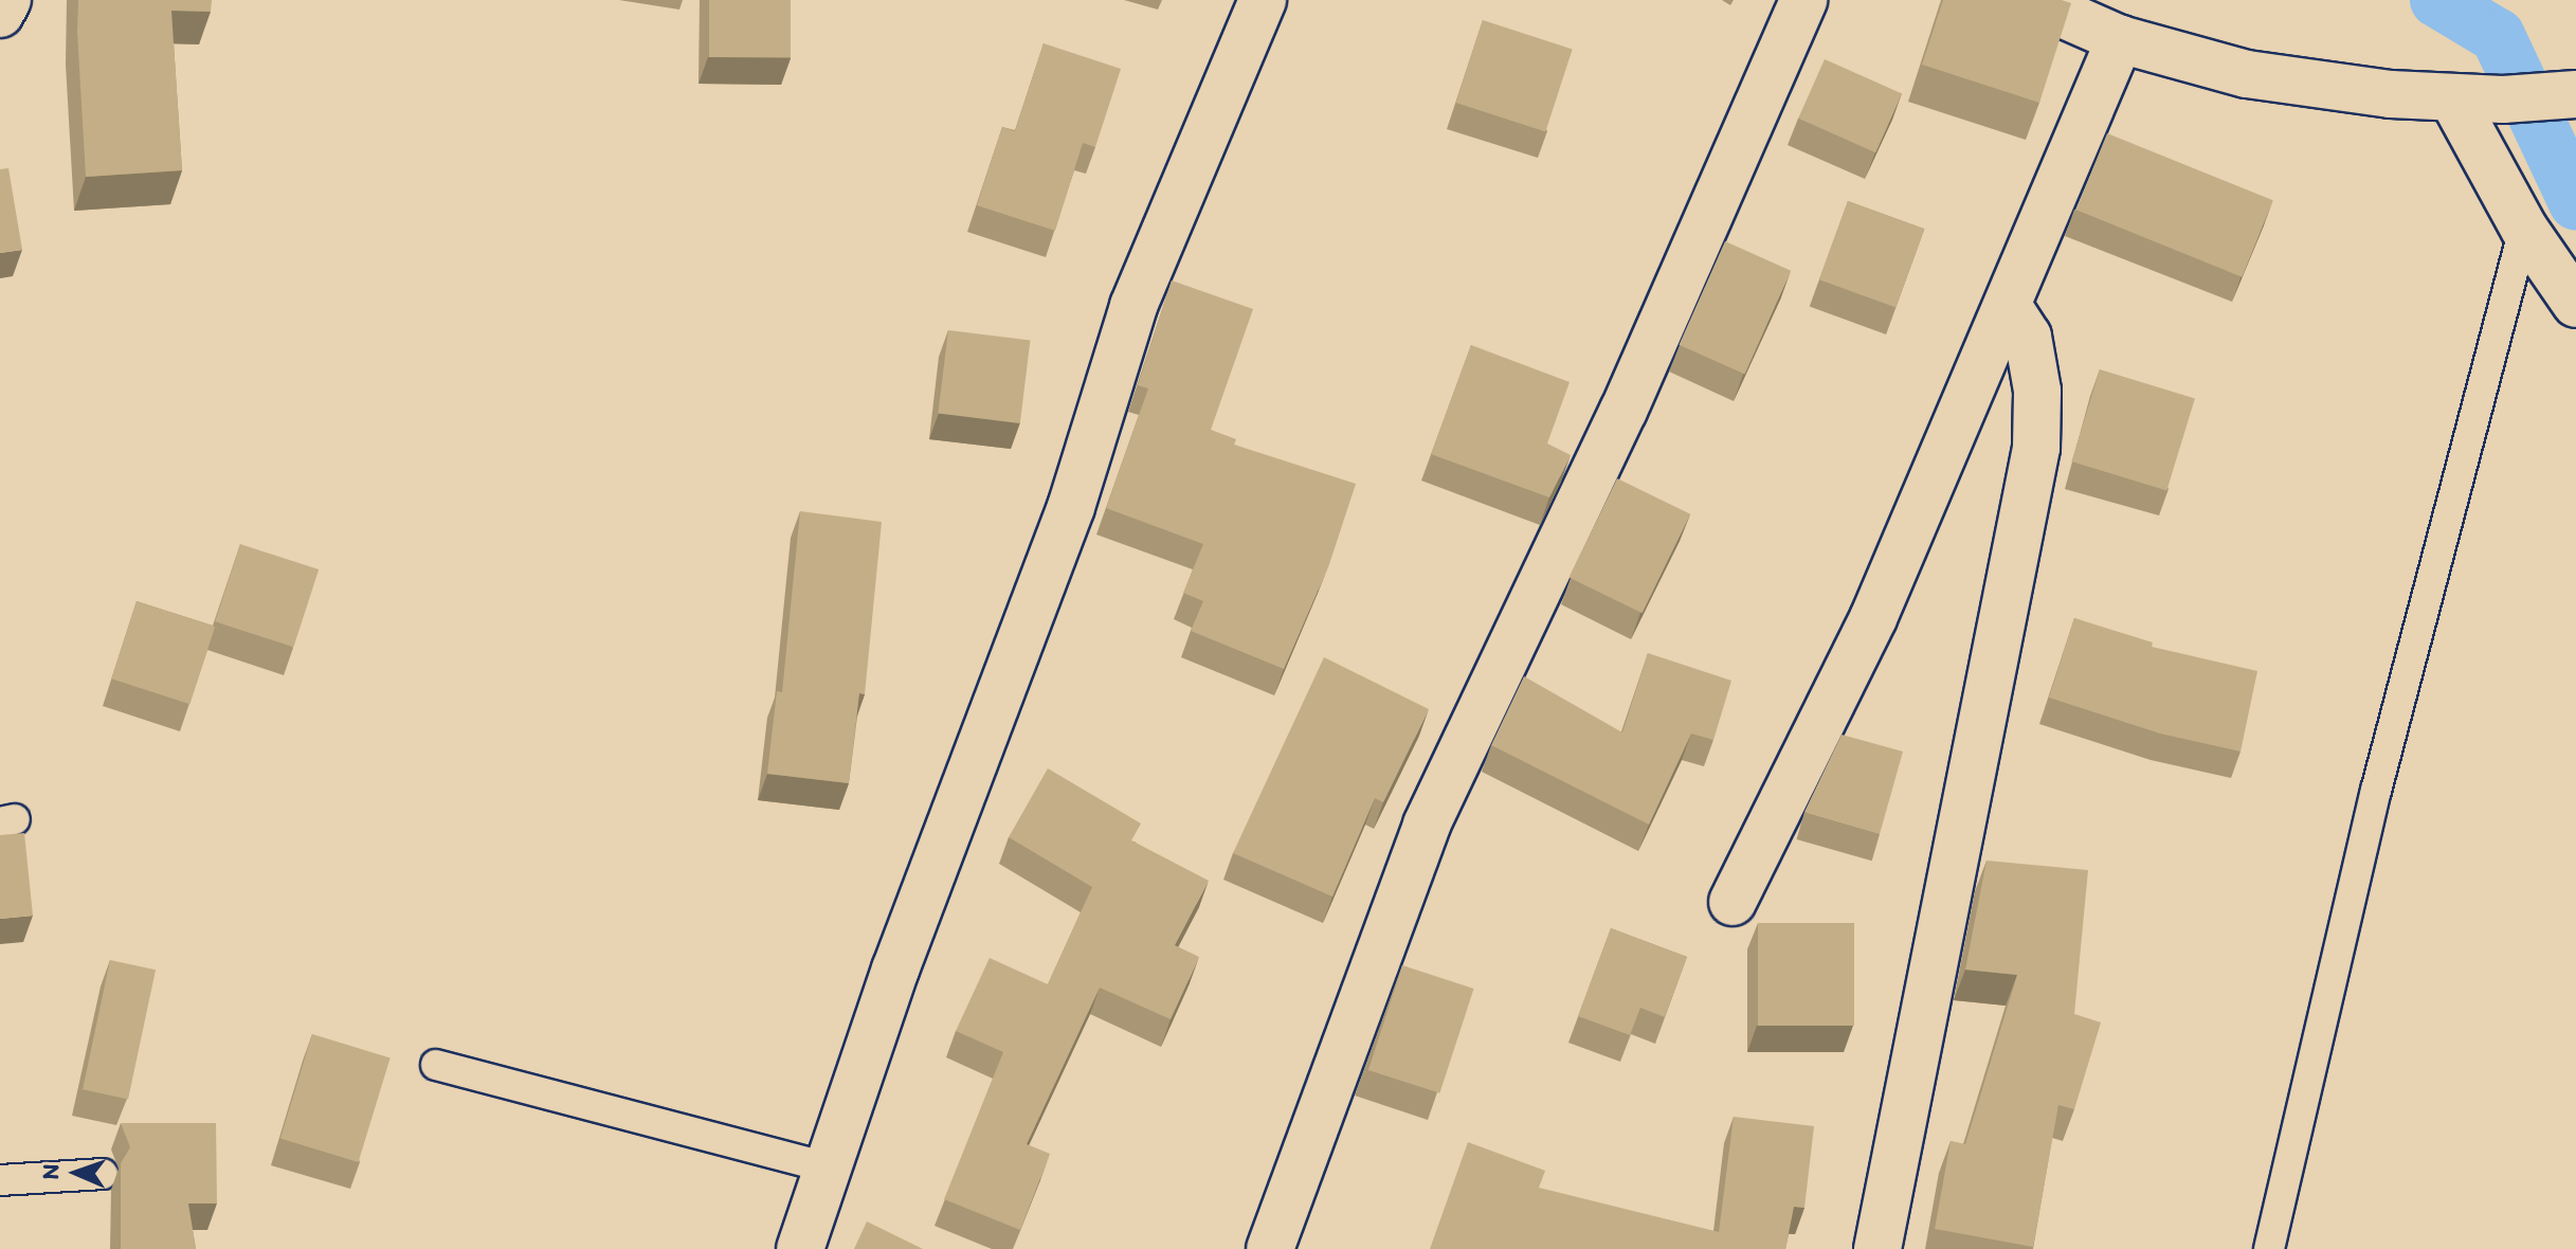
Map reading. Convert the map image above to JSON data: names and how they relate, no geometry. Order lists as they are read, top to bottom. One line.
{"north":"left"}
